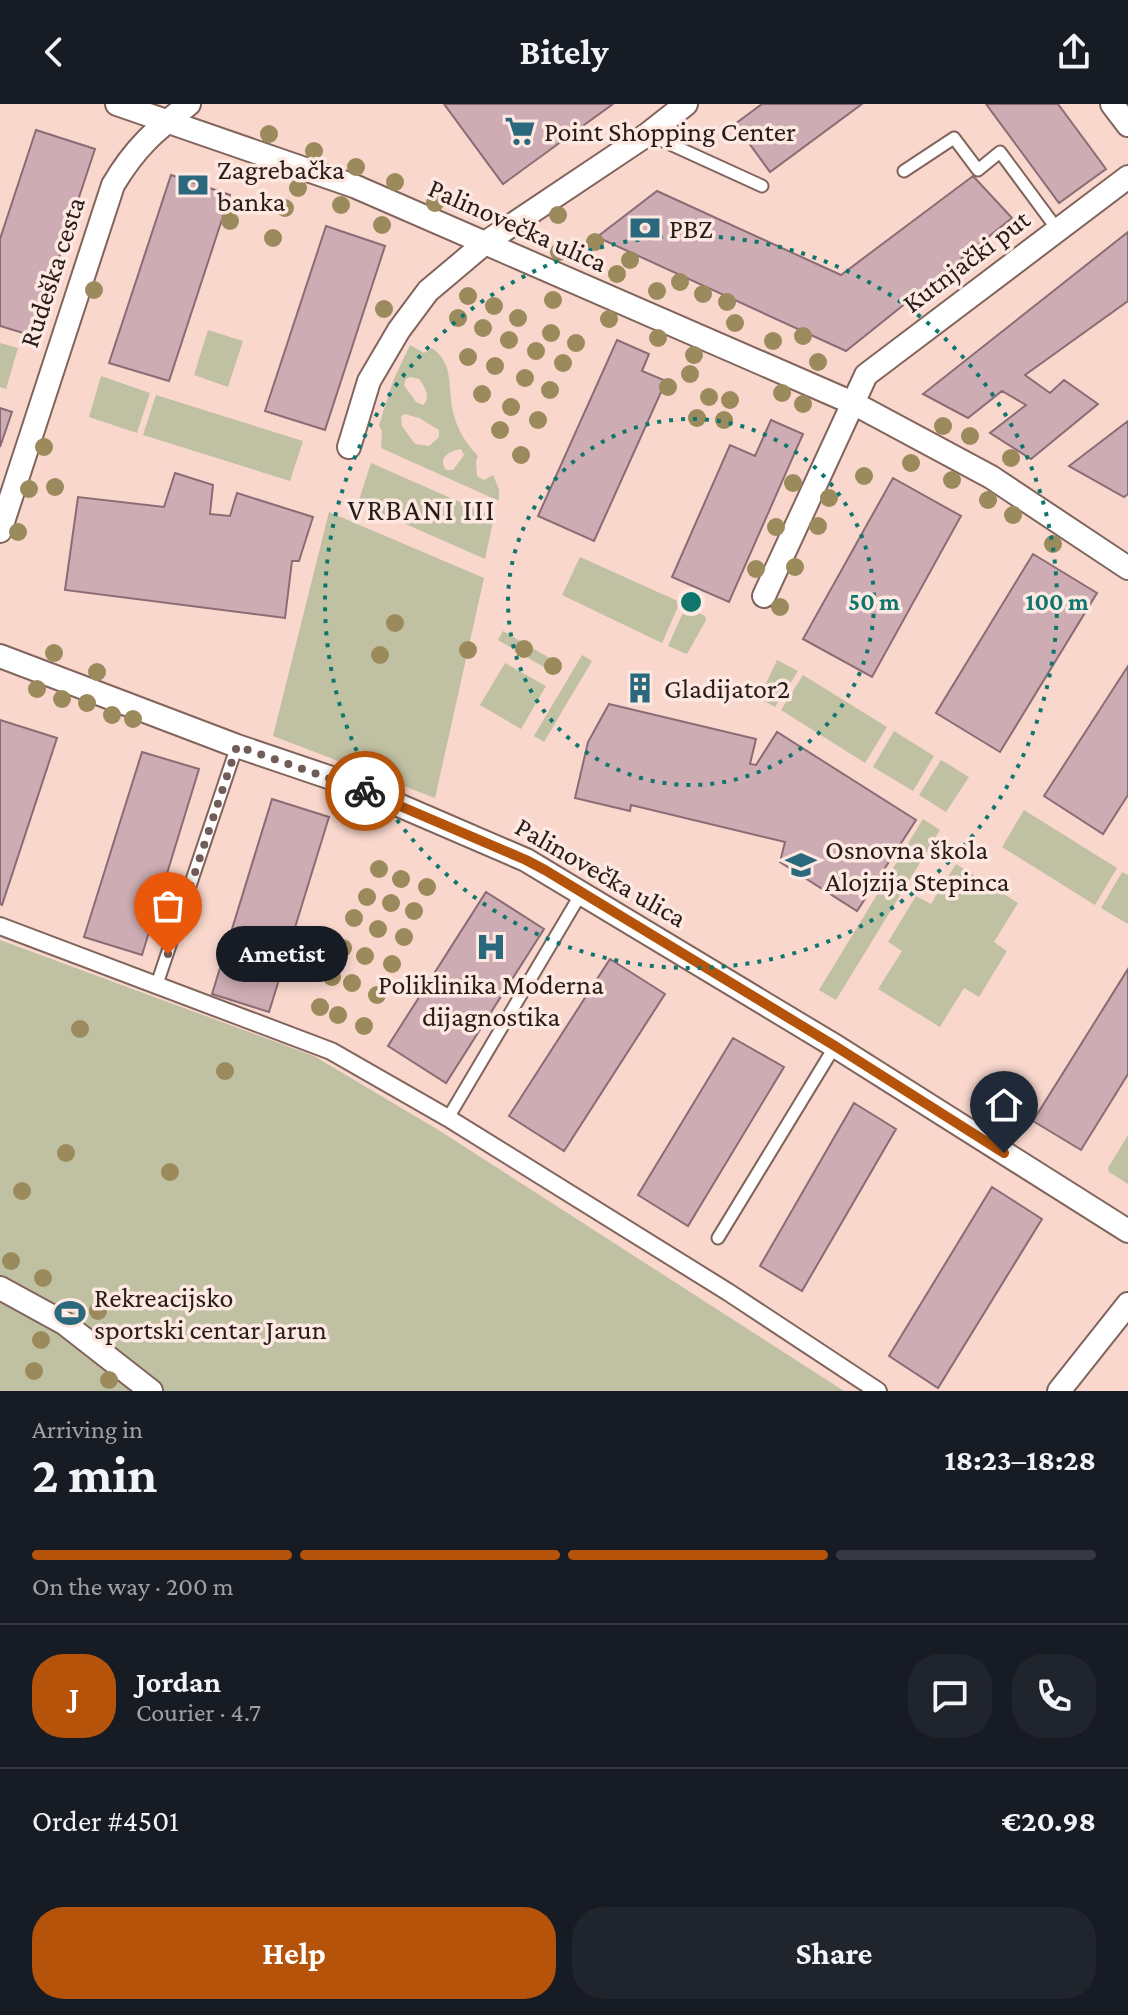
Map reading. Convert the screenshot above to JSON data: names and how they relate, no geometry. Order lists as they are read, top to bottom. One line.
{"streets":{"street":["Palinovečka ulica","Kutnjački put","Rudeška cesta"]},"crossings":[["Palinovečka ulica","Kutnjački put"],["Palinovečka ulica","Rudeška cesta"]],"districts":["VRBANI III"],"places":{"supermarket":["Point Shopping Center"],"bank":["Zagrebačka banka","PBZ"],"building":["Gladijator2"],"school or university":["Osnovna škola Alojzija Stepinca"],"hospital":["Poliklinika Moderna dijagnostika"],"other":["Ametist"],"sports":["Rekreacijsko sportski centar Jarun"]},"page":{"header":"Bitely","bubble":"Ametist","heading":["2 min","Arriving in","18:23–18:28"],"panel":["Jordan","Courier · 4.7","Order #4501","€20.98"],"bar":"On the way · 200 m","round":"J","buttons":["Help","Share"]},"rings":["50 m","100 m"]}
